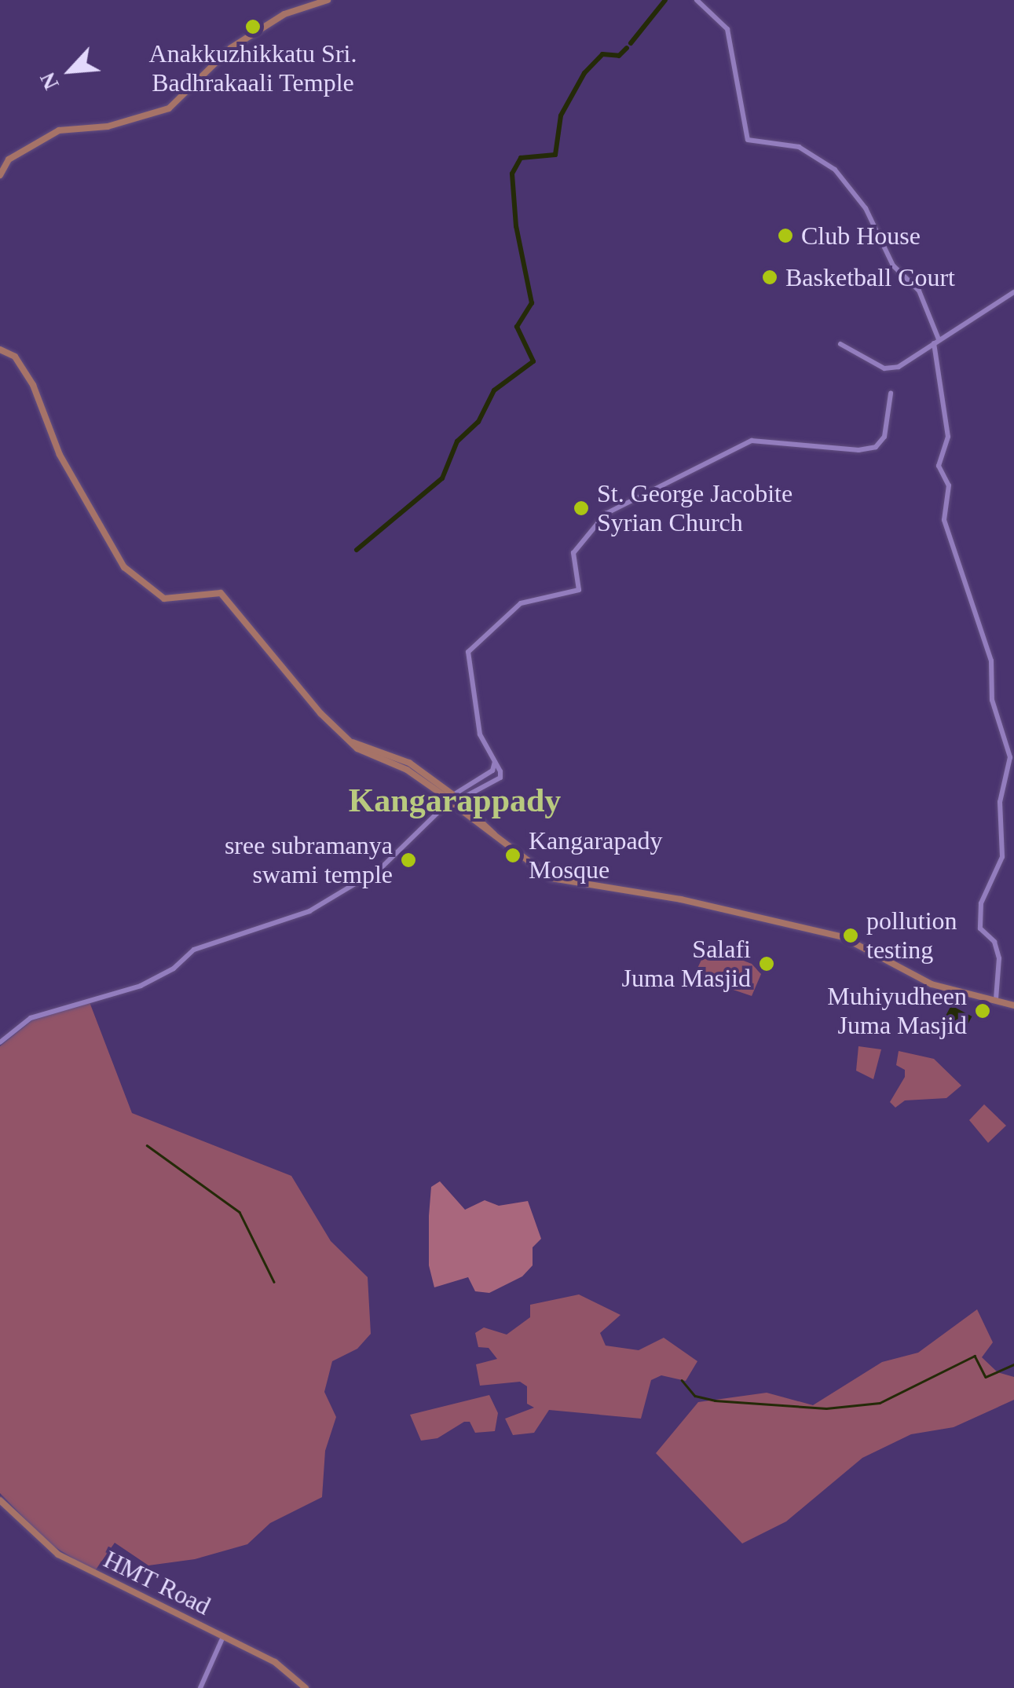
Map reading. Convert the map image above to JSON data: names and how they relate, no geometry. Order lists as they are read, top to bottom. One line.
{"streets":{"main road":["HMT Road"]},"districts":["Kangarappady"],"places":["Anakkuzhikkatu Sri. Badhrakaali Temple","Club House","Basketball Court","St. George Jacobite Syrian Church","Kangarapady Mosque","sree subramanya swami temple","pollution testing","Salafi Juma Masjid","Muhiyudheen Juma Masjid"],"north":"bottom left"}
